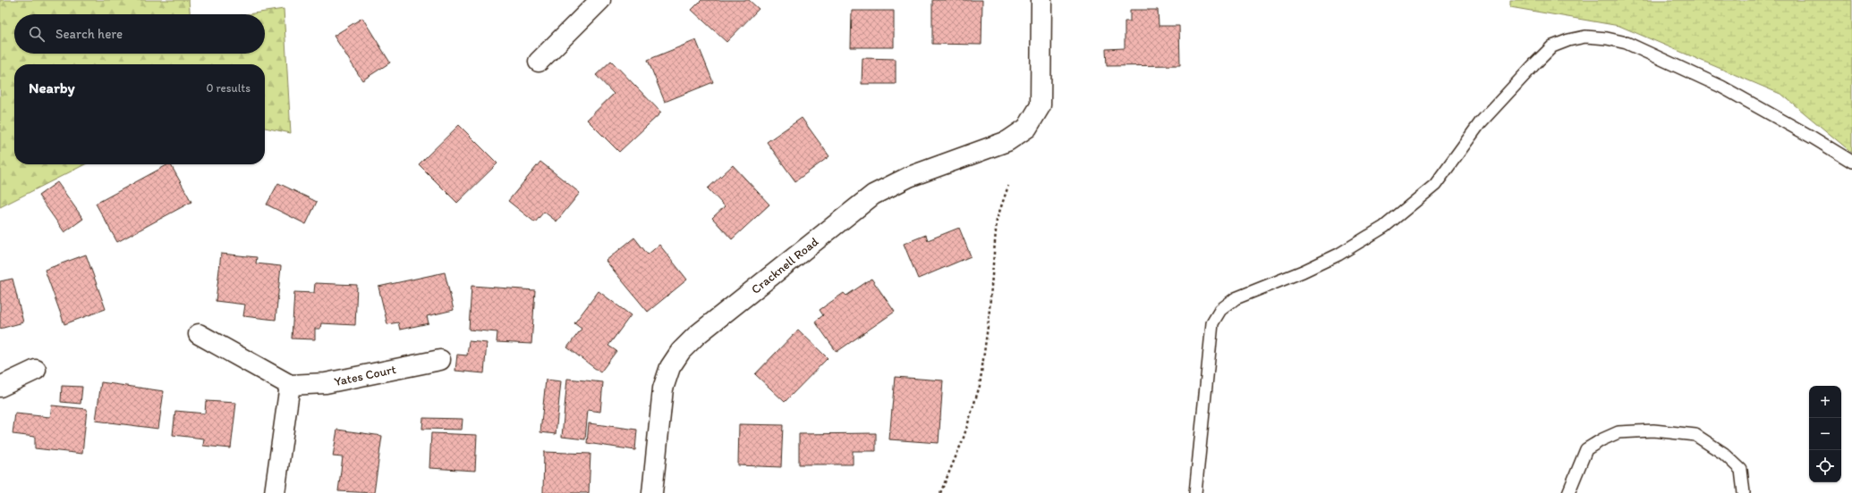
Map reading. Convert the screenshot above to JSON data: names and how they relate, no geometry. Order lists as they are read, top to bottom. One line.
{"streets":{"street":["Cracknell Road","Yates Court"]},"page":{"search":"Search here","heading":["Nearby","0 results"],"map_buttons":["+","−"]}}
